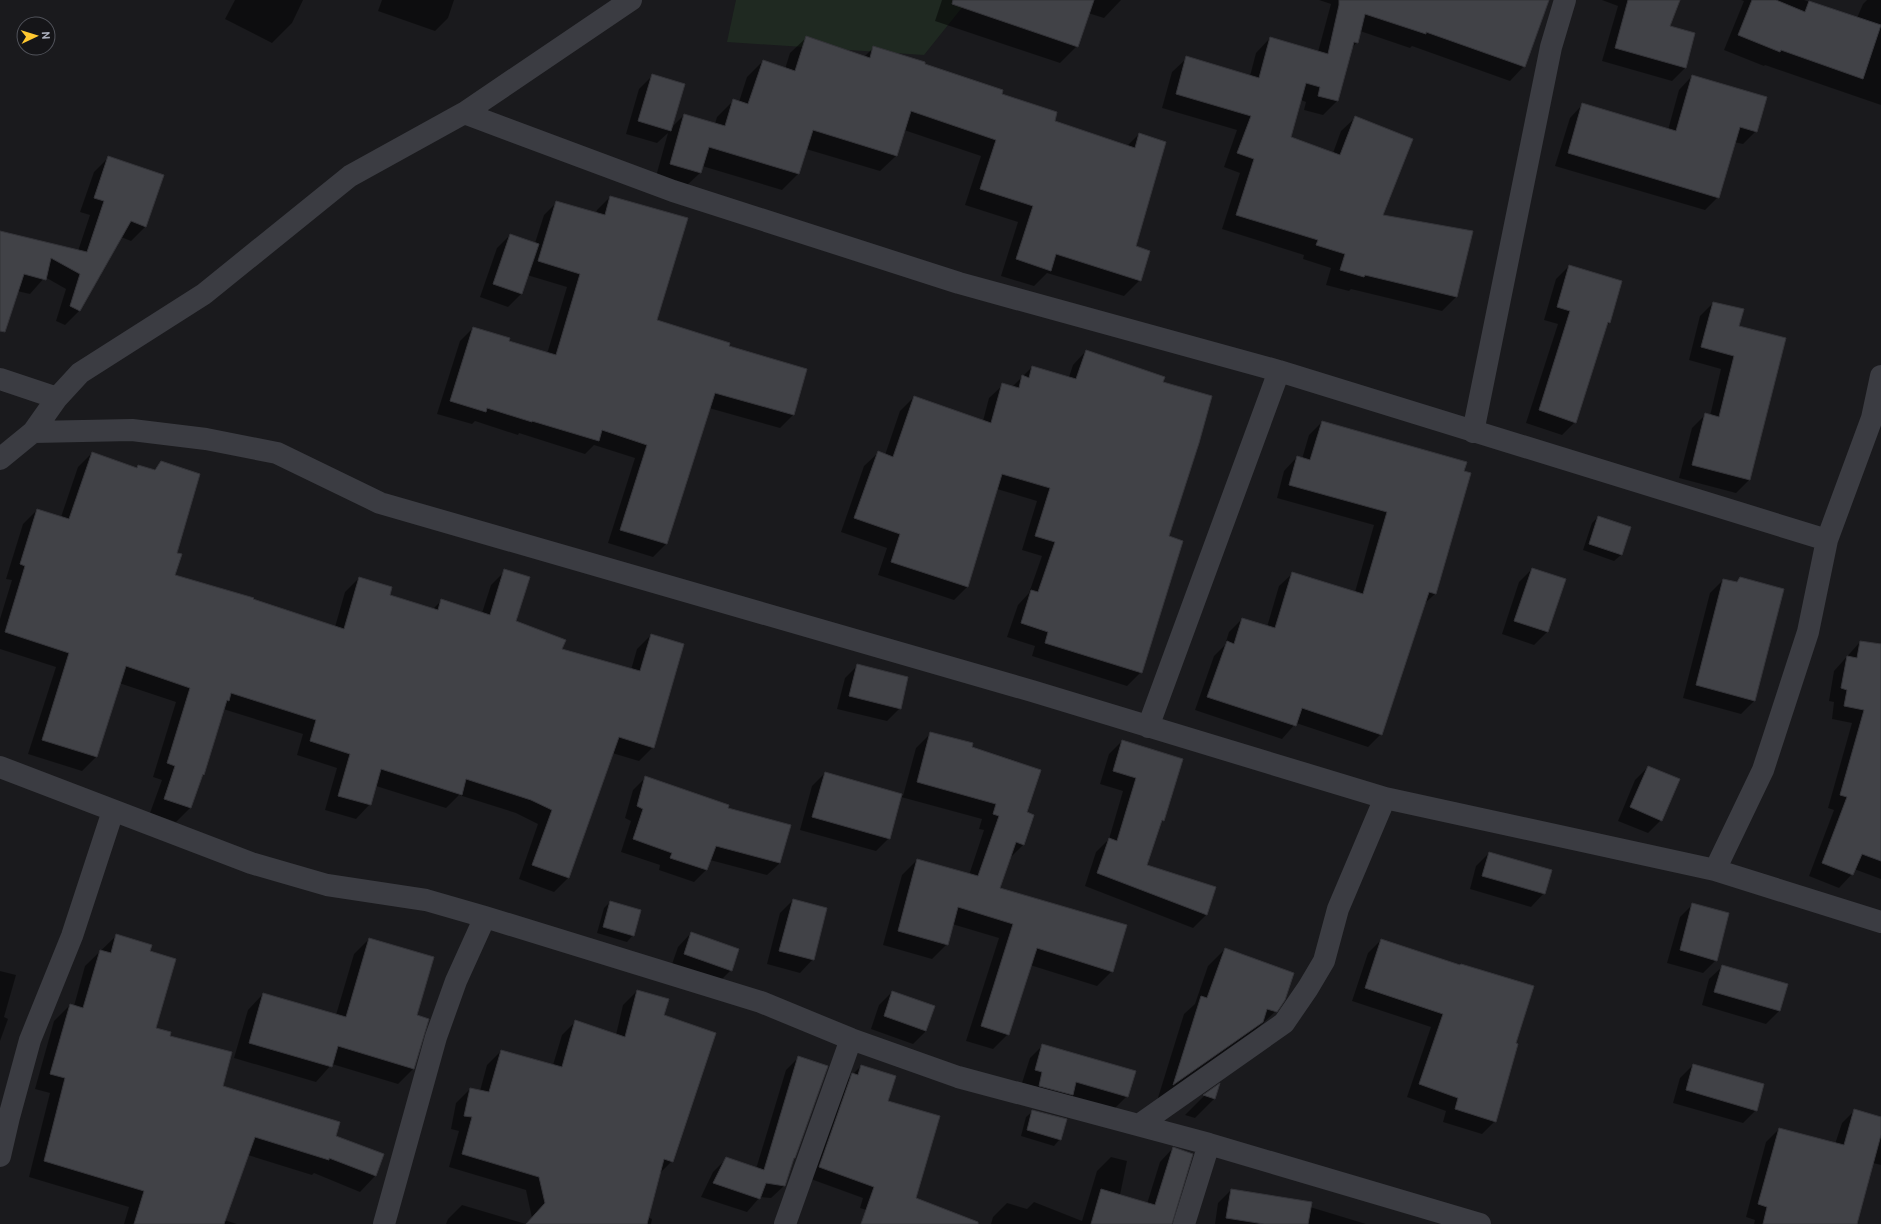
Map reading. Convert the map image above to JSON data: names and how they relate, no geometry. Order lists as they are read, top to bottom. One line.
{"north":"right"}
